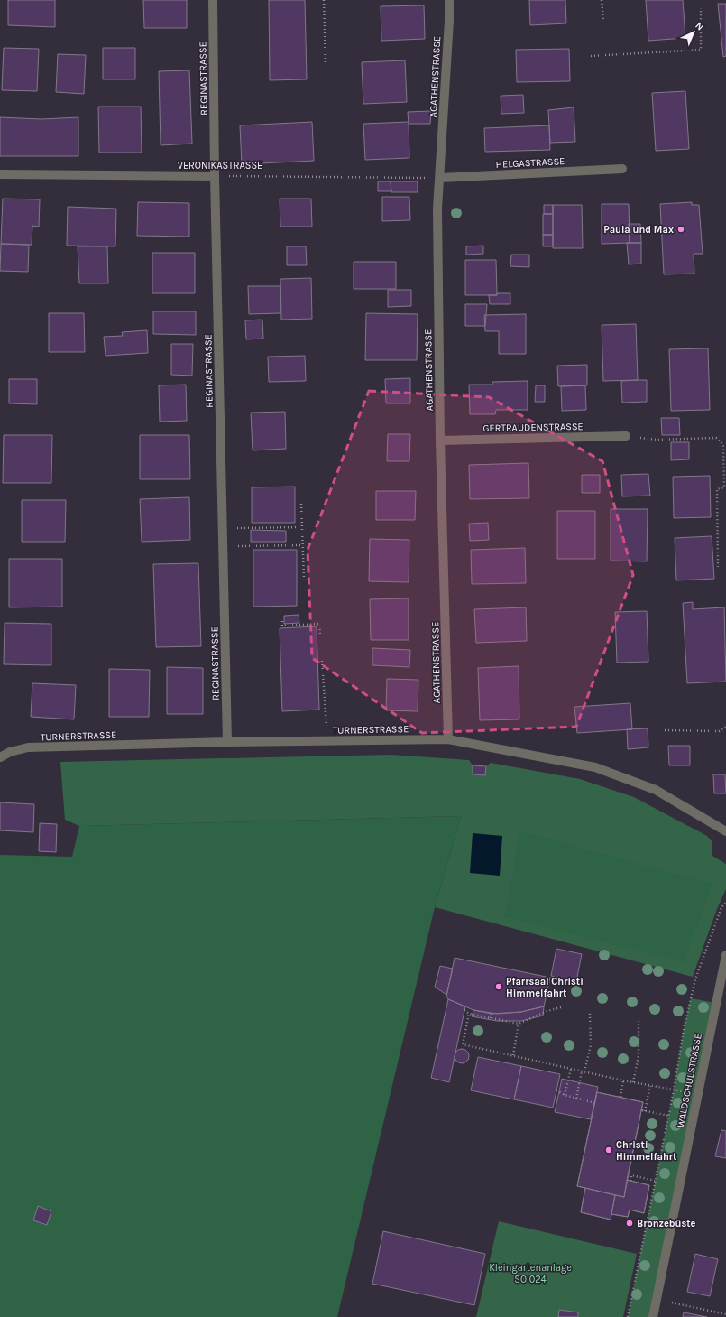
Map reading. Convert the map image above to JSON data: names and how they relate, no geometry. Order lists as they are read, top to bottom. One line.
{"streets":{"street":["AGATHENSTRASSE","REGINASTRASSE","HELGASTRASSE","VERONIKASTRASSE","GERTRAUDENSTRASSE","TURNERSTRASSE","WALDSCHULSTRASSE"]},"crossings":[["AGATHENSTRASSE","HELGASTRASSE"],["AGATHENSTRASSE","VERONIKASTRASSE"],["AGATHENSTRASSE","GERTRAUDENSTRASSE"],["AGATHENSTRASSE","TURNERSTRASSE"],["REGINASTRASSE","VERONIKASTRASSE"],["REGINASTRASSE","TURNERSTRASSE"],["HELGASTRASSE","VERONIKASTRASSE"]],"parks":["Kleingartenanlage SO 024"],"places":["Paula und Max","Pfarrsaal Christi Himmelfahrt","Christi Himmelfahrt","Bronzebüste"],"north":"top right"}
